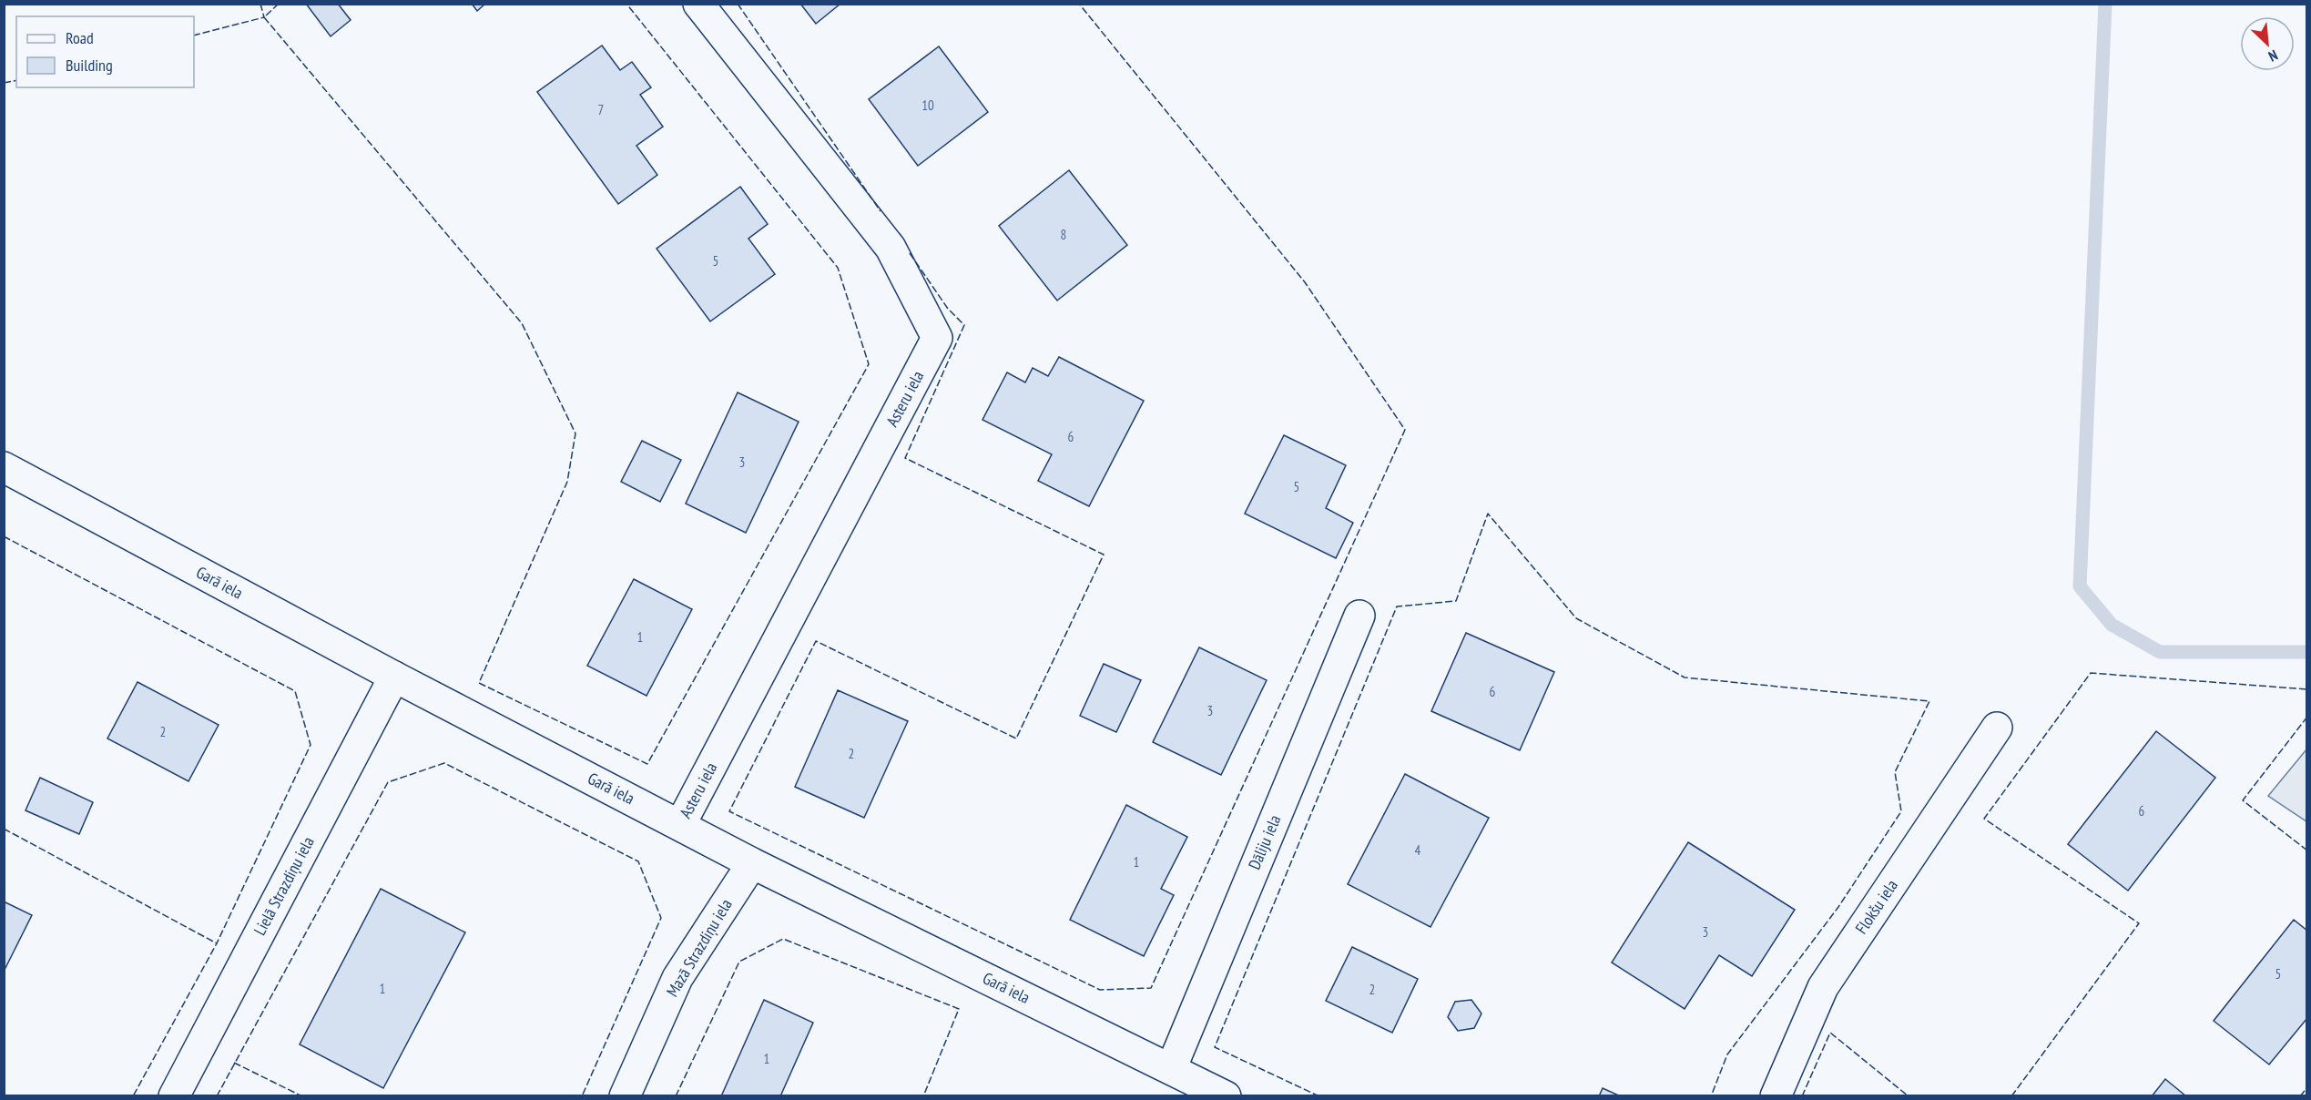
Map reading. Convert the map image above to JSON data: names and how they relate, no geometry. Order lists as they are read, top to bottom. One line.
{"streets":{"street":["Asteru iela","Garā iela","Dāliju iela","Lielā Strazdiņu iela","Flokšu iela","Mazā Strazdiņu iela"]},"crossings":[["Asteru iela","Garā iela"],["Garā iela","Dāliju iela"],["Garā iela","Lielā Strazdiņu iela"],["Garā iela","Mazā Strazdiņu iela"]],"house_numbers":["10","7","8","5","6","3","5","1","6","3","2","2","6","4","1","3","5","1","2","1"],"legend":["Road","Building"],"north":"bottom right"}
